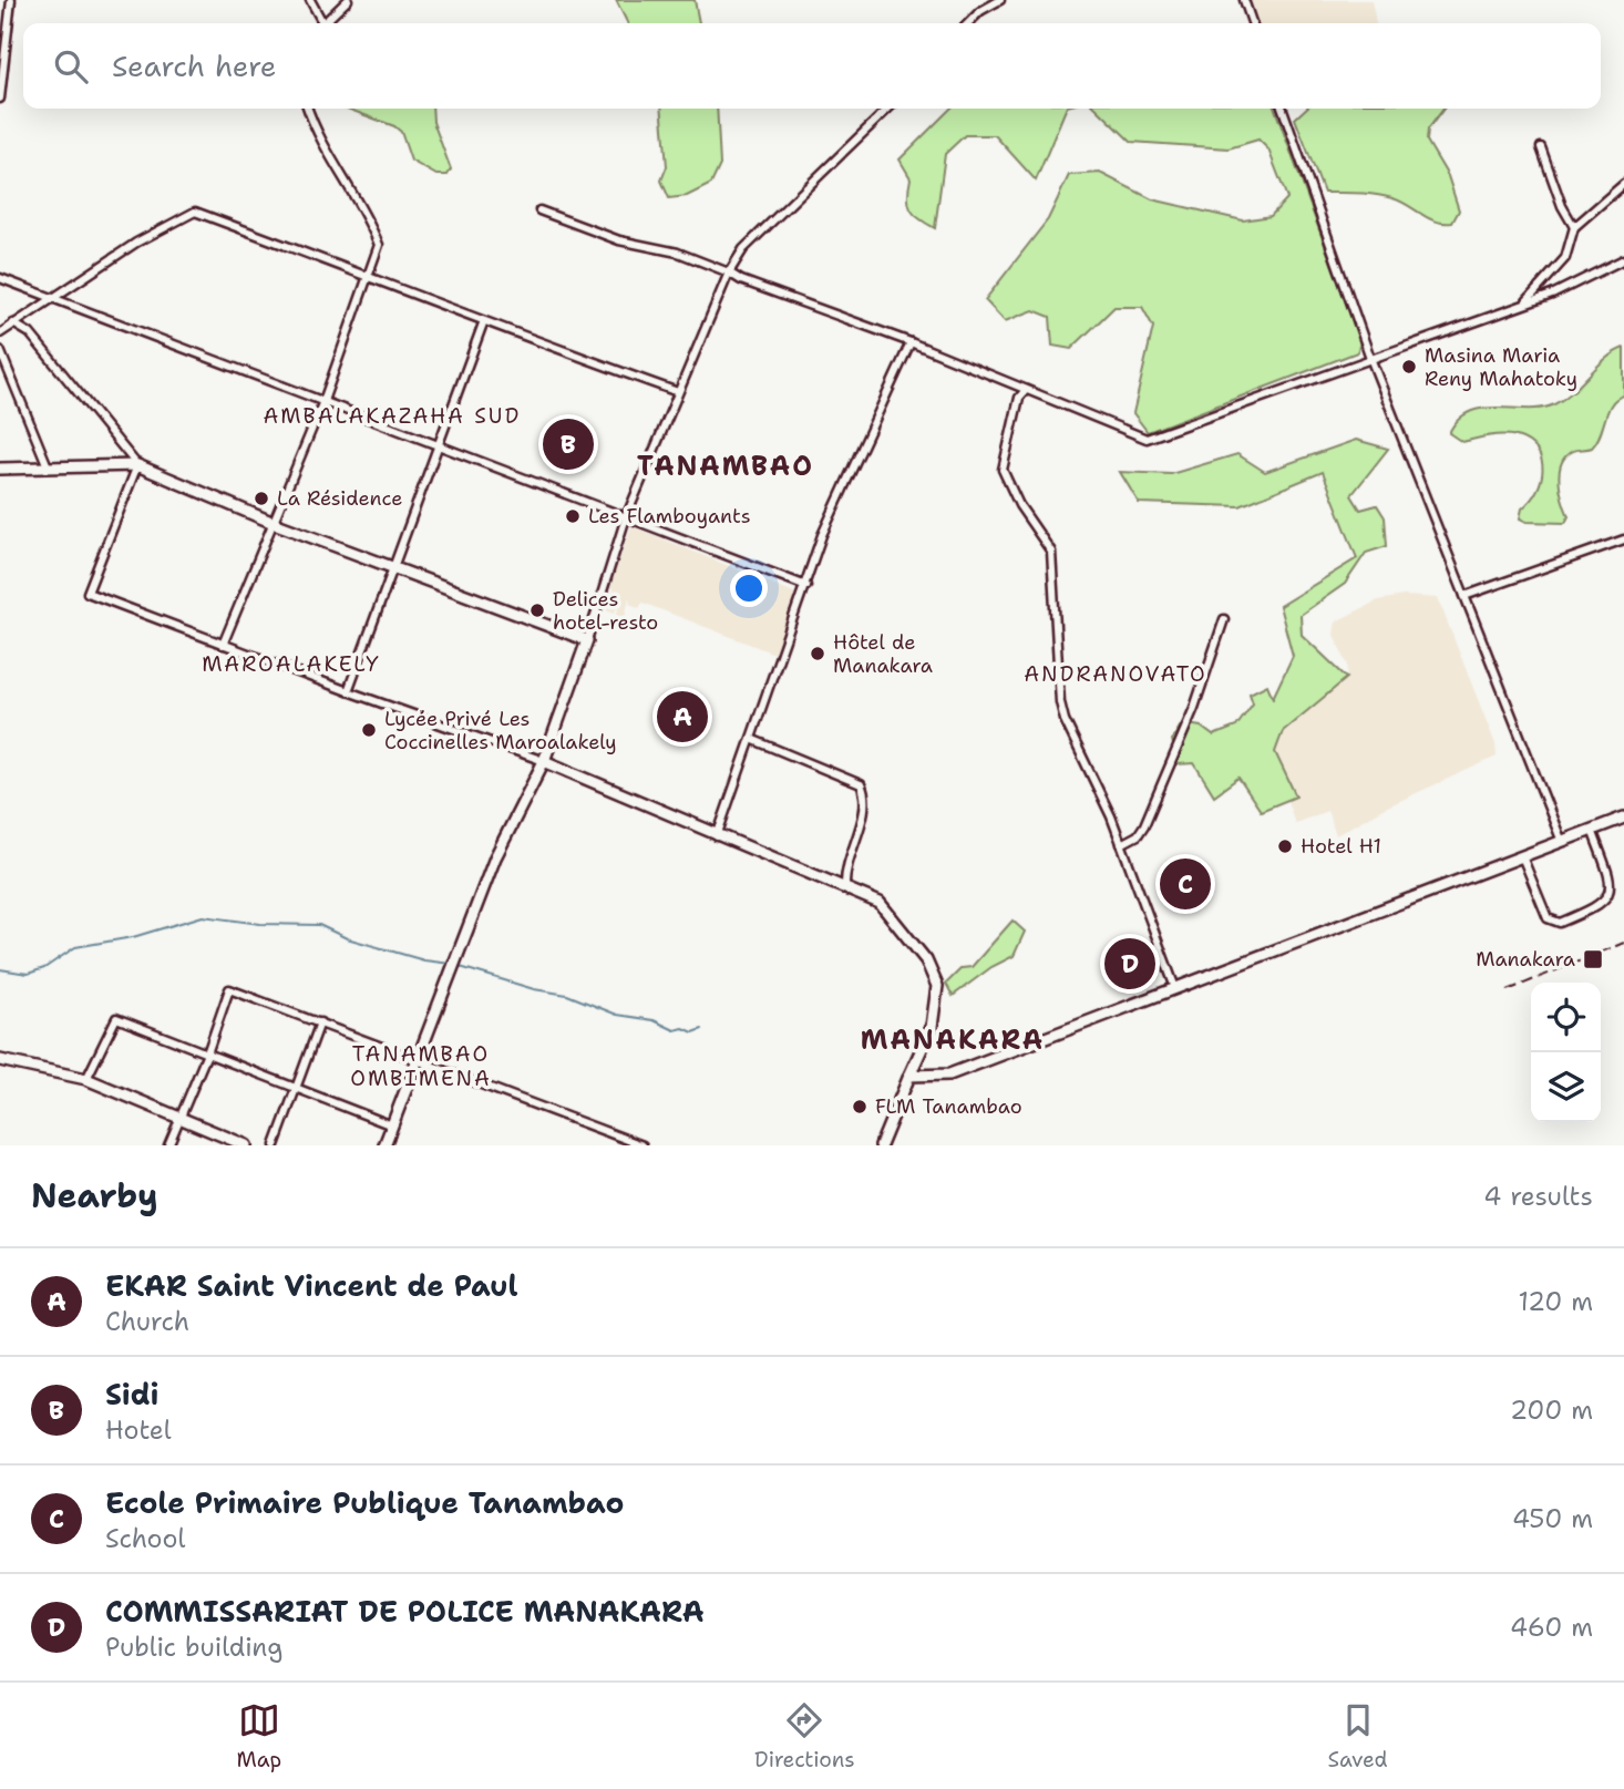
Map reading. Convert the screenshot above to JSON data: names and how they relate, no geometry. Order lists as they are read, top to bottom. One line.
{"districts":["AMBALAKAZAHA SUD","TANAMBAO","MAROALAKELY","ANDRANOVATO","MANAKARA","TANAMBAO OMBIMENA"],"places":{"other":["Masina Maria Reny Mahatoky","La Résidence","Les Flamboyants","Delices hotel-resto","Hôtel de Manakara","Lycée Privé Les Coccinelles Maroalakely","Hotel H1","FLM Tanambao"],"transit":["Manakara"]},"page":{"search":"Search here","pins":["B","A","C","D"],"heading":["Nearby","4 results"],"list":[{"mark":"A","name":"EKAR Saint Vincent de Paul","note":"Church","value":"120 m"},{"mark":"B","name":"Sidi","note":"Hotel","value":"200 m"},{"mark":"C","name":"Ecole Primaire Publique Tanambao","note":"School","value":"450 m"},{"mark":"D","name":"COMMISSARIAT DE POLICE MANAKARA","note":"Public building","value":"460 m"}],"nav":["Map","Directions","Saved"]}}
